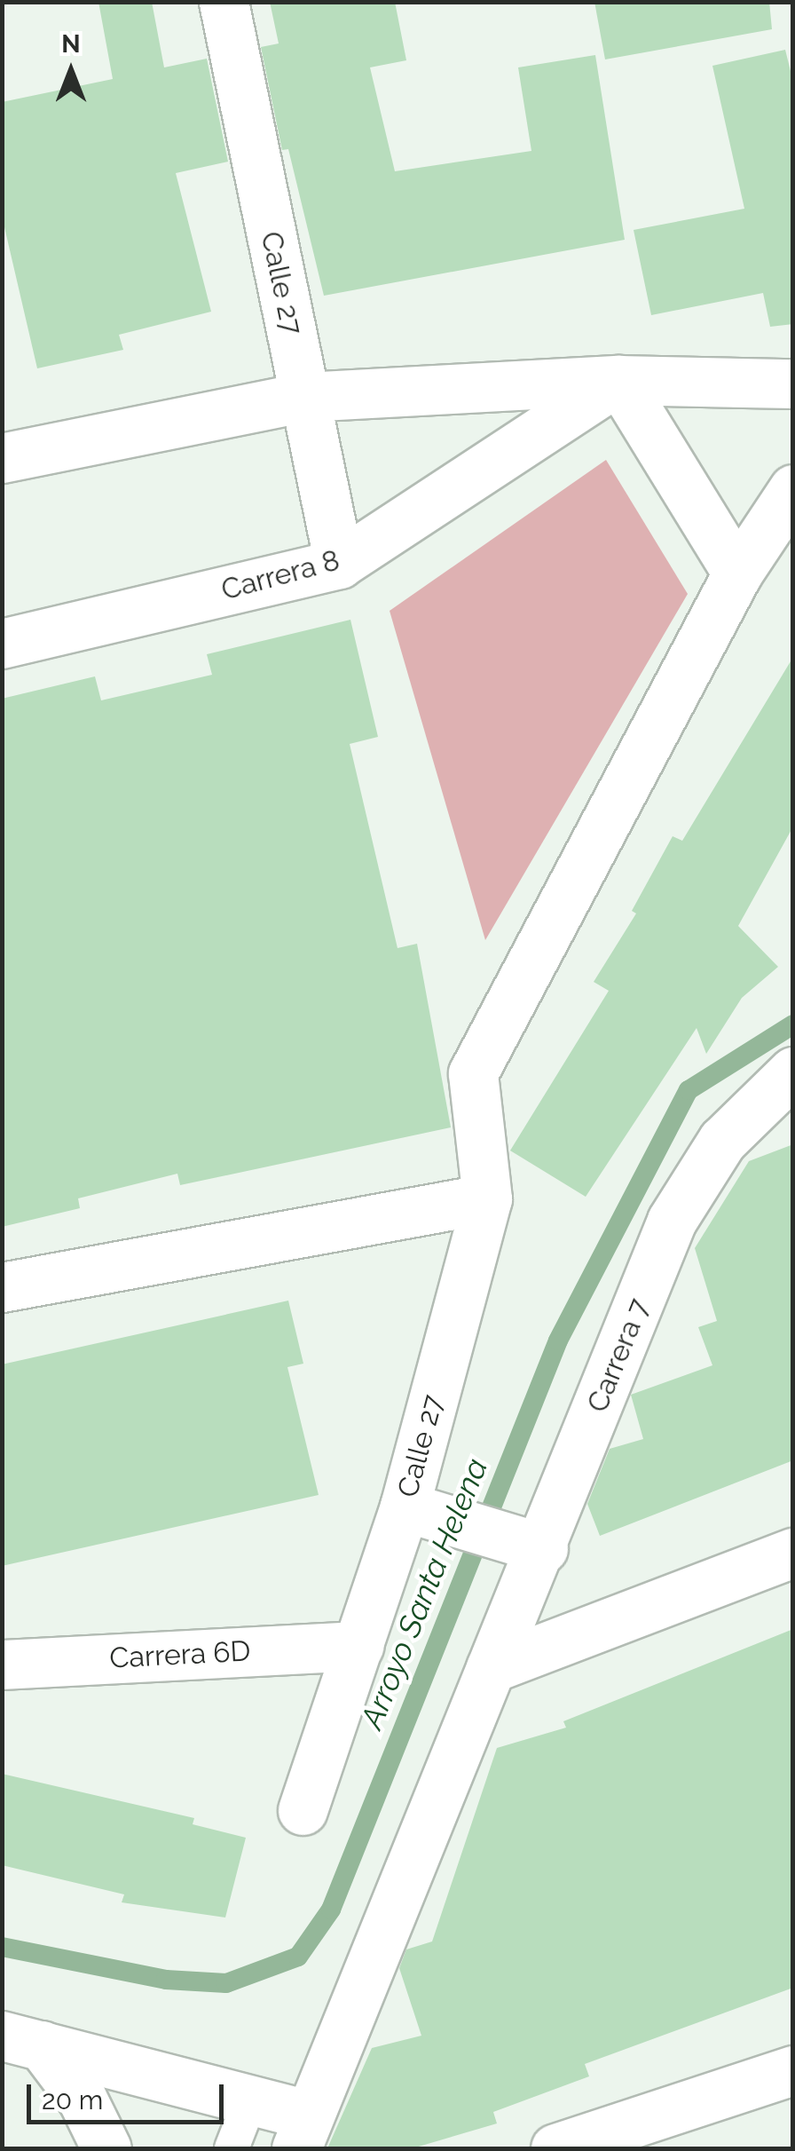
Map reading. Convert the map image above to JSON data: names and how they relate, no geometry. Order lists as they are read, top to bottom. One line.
{"streets":{"street":["Calle 27","Carrera 8","Carrera 7","Carrera 6D"]},"crossings":[["Calle 27","Carrera 8"],["Calle 27","Carrera 6D"]],"water":["Arroyo Santa Helena"],"scale_bar":"20 m","north":"top"}
